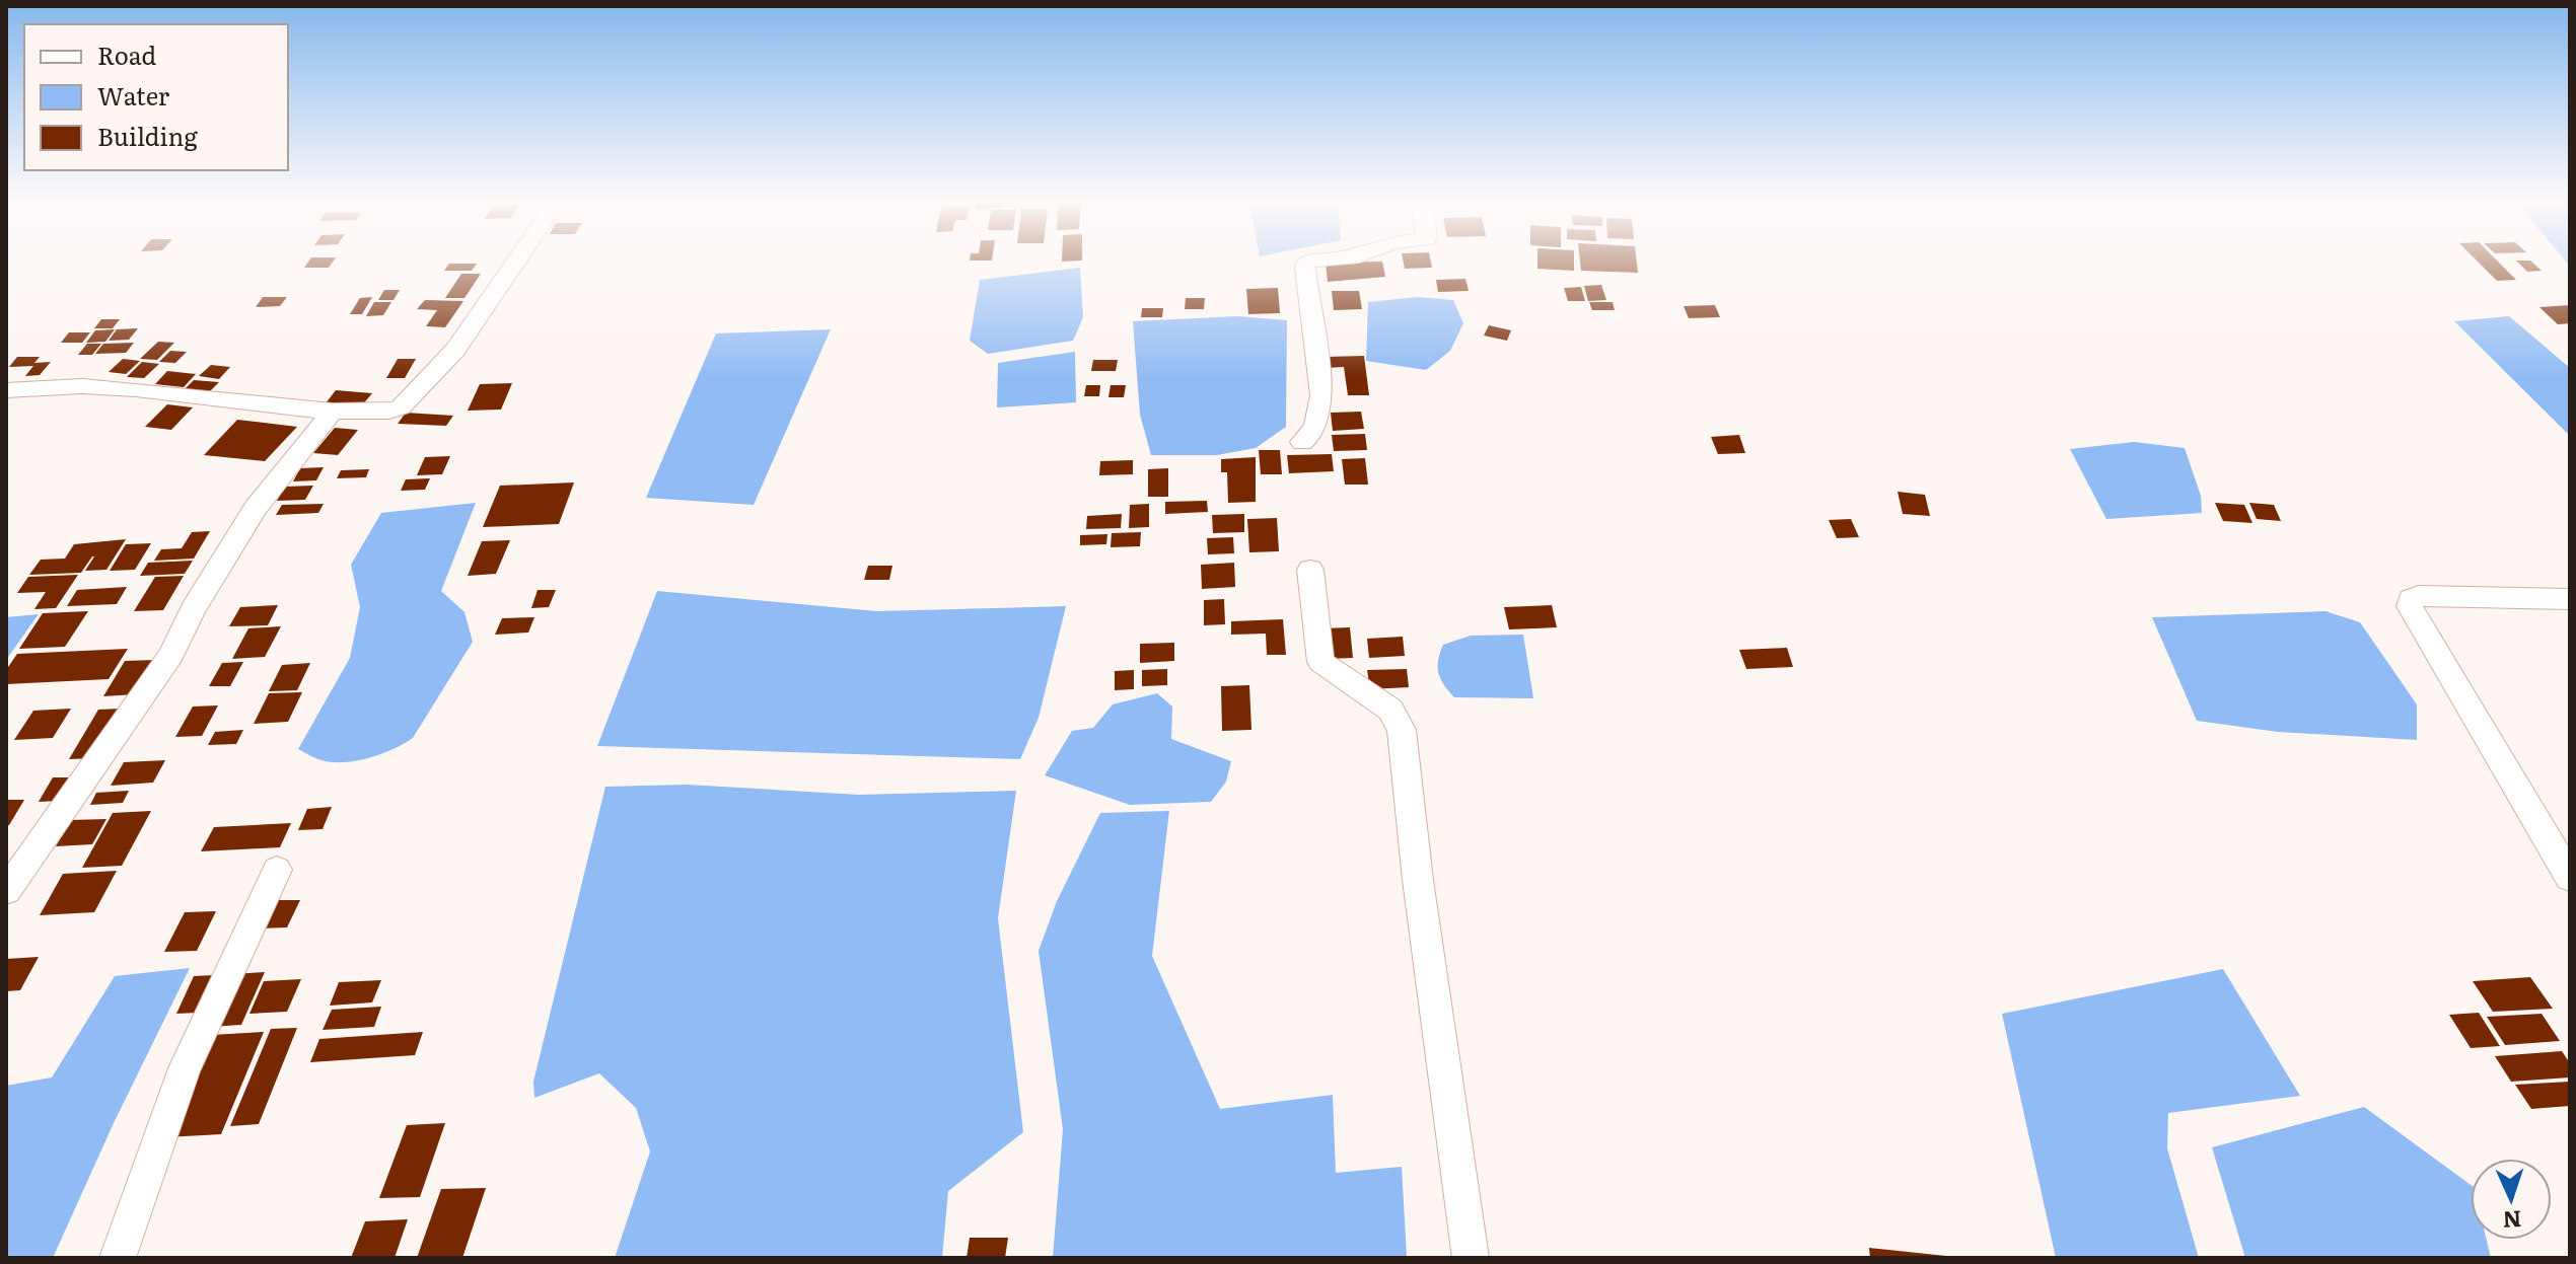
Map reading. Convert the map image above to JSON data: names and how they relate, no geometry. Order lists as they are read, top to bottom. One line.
{"legend":["Road","Water","Building"],"north":"bottom"}
